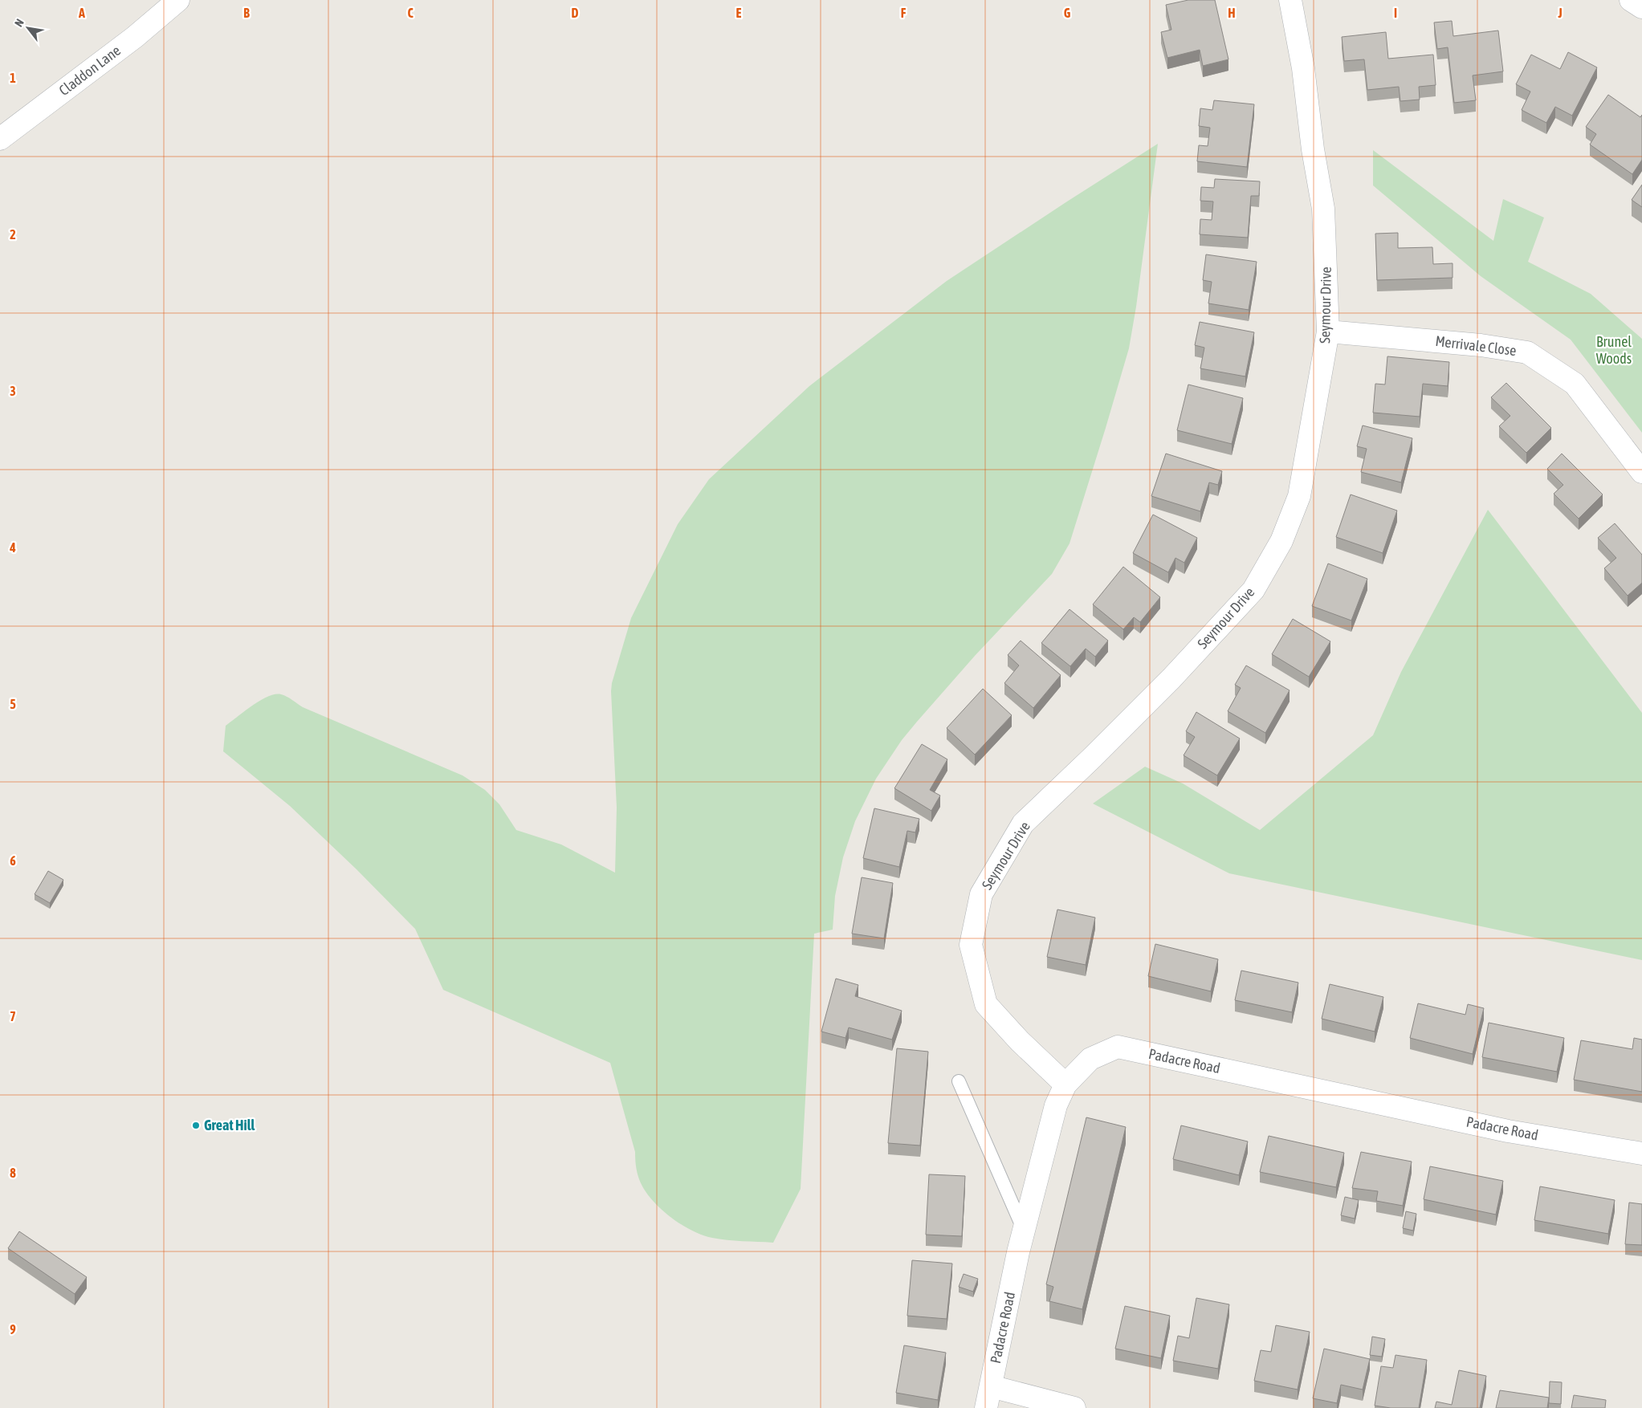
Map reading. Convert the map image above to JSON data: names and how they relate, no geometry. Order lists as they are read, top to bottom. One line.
{"streets":{"street":["Claddon Lane","Seymour Drive","Merrivale Close","Padacre Road"]},"crossings":[["Seymour Drive","Merrivale Close"],["Seymour Drive","Padacre Road"]],"parks":["Brunel Woods"],"places":["Great Hill"],"north":"top left","grid":{"columns":["A","B","C","D","E","F","G","H","I","J"],"rows":["1","2","3","4","5","6","7","8","9"]}}
